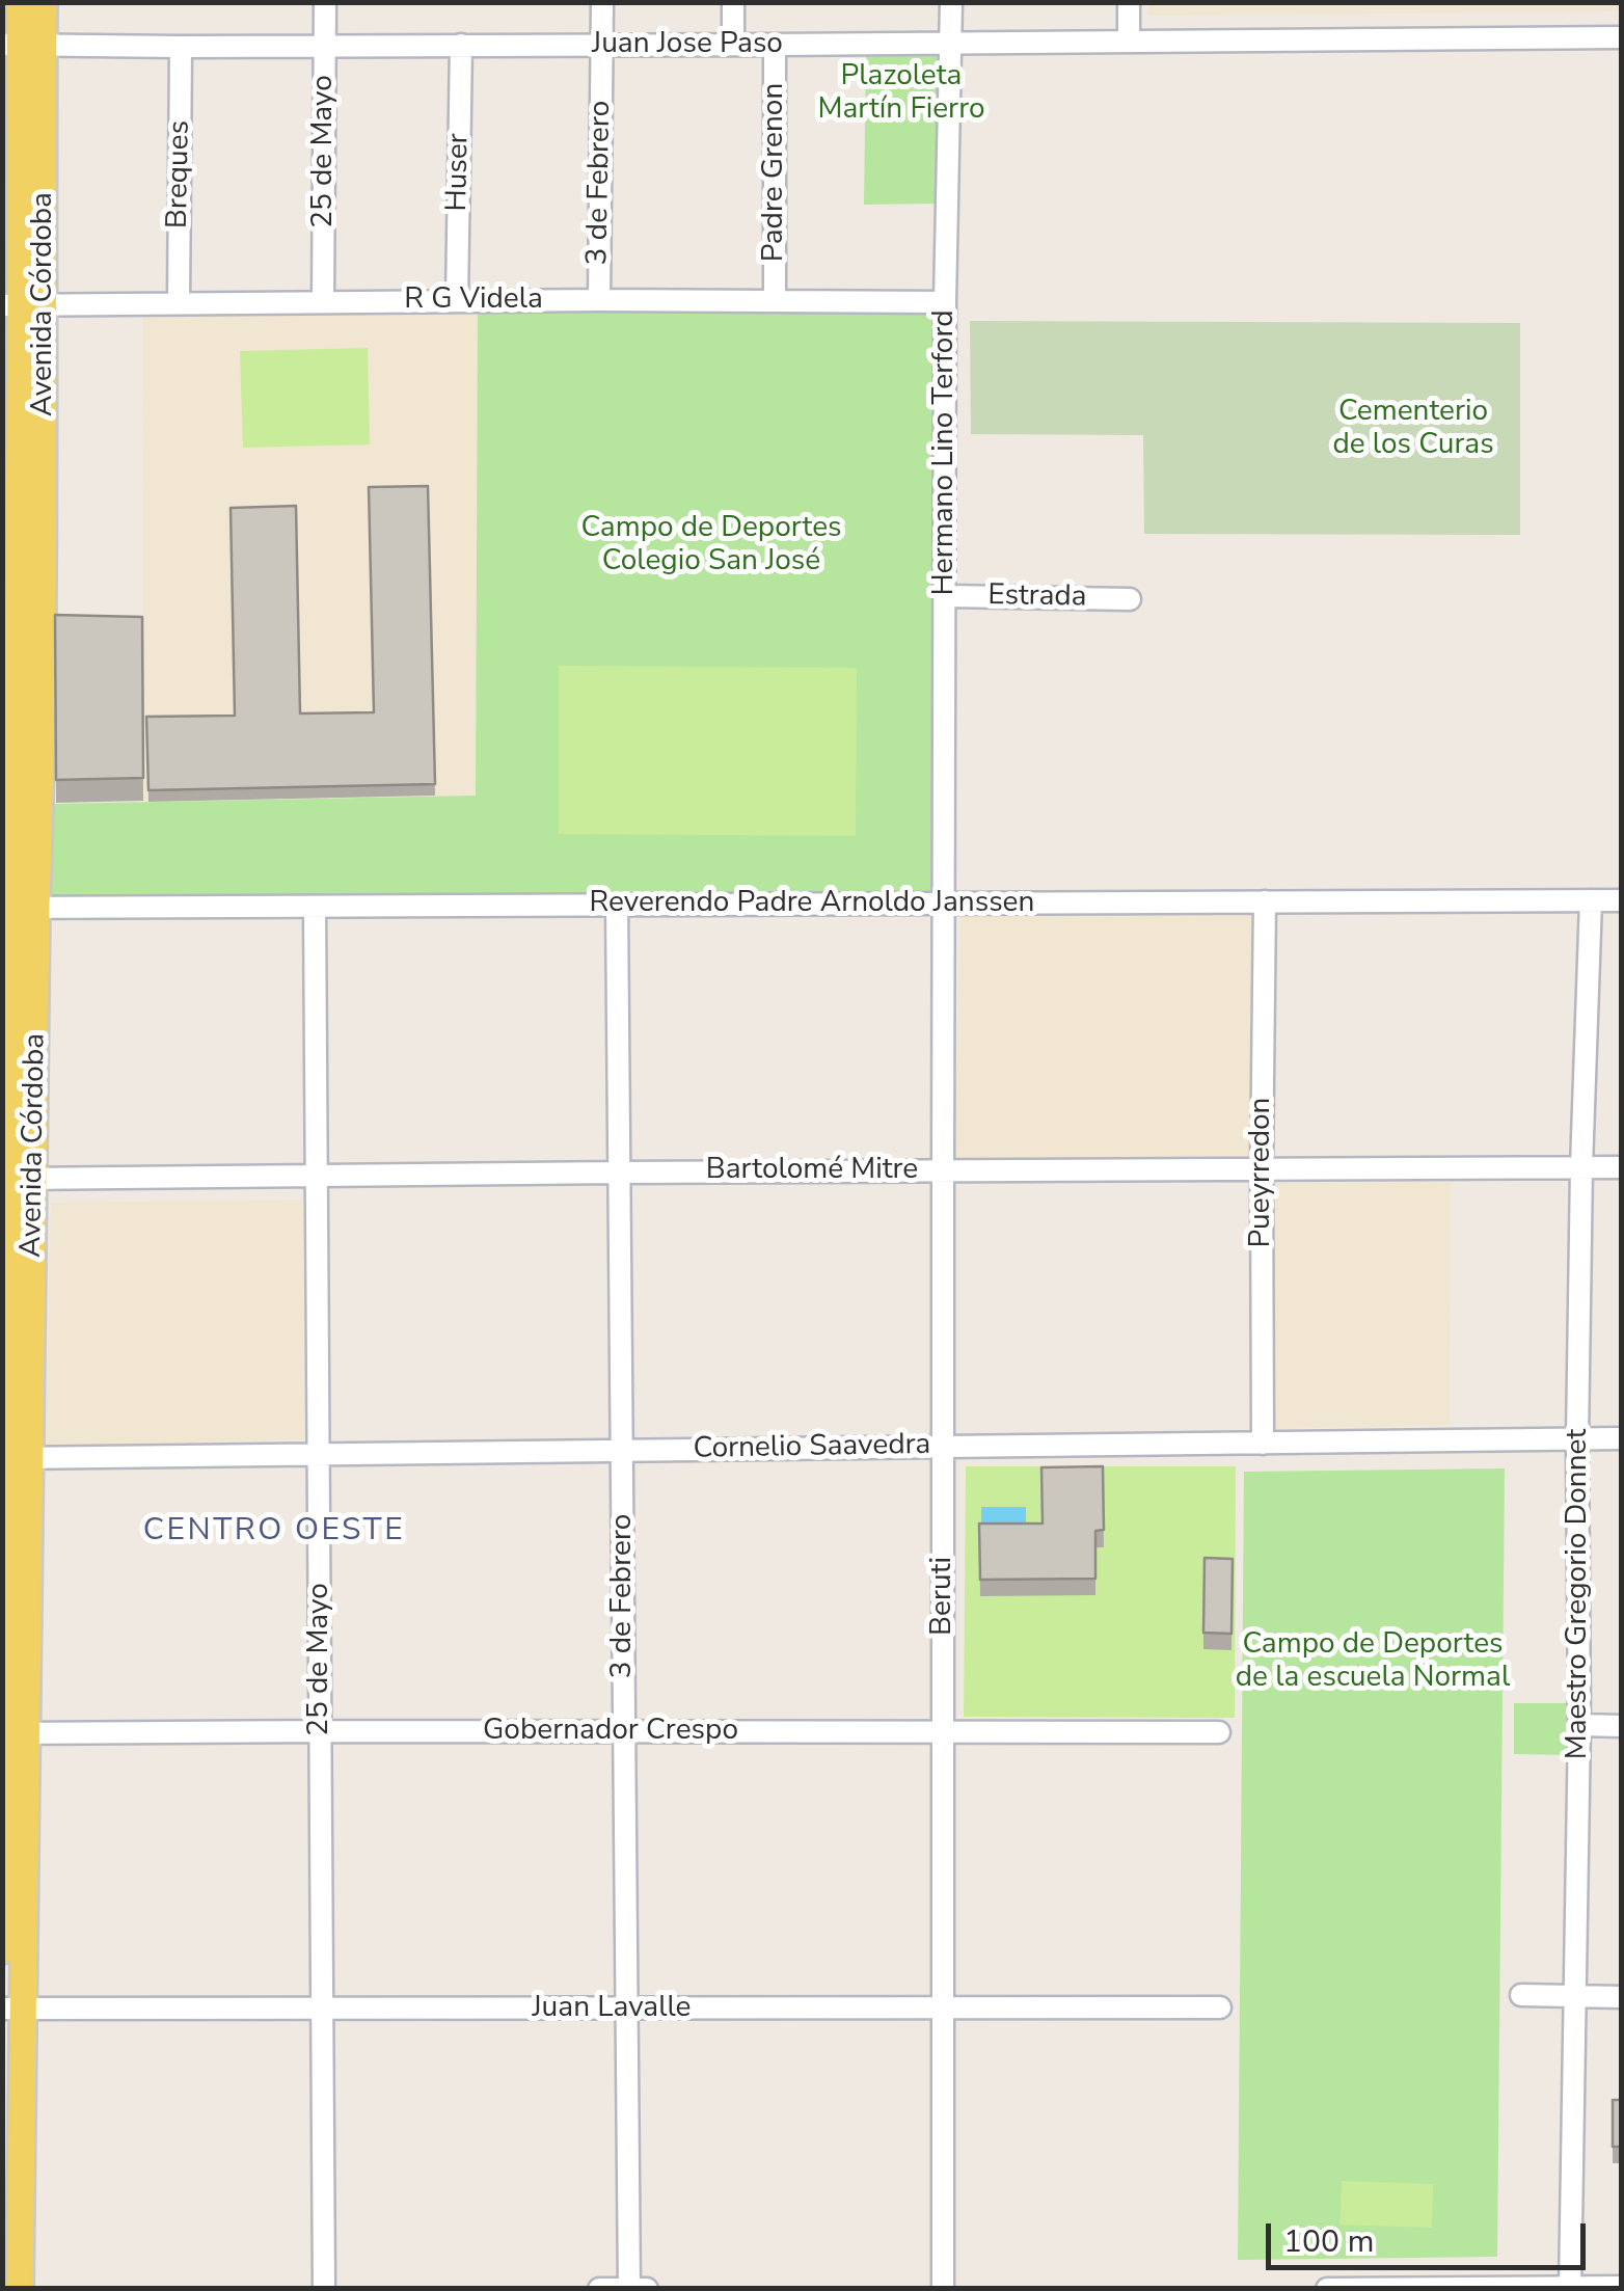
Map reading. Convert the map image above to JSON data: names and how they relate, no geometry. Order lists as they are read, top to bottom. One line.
{"streets":{"main road":["Avenida Córdoba"],"street":["Juan Jose Paso","25 de Mayo","Huser","Padre Grenon","Breques","3 de Febrero","R G Videla","Hermano Lino Terford","Estrada","Reverendo Padre Arnoldo Janssen","Bartolomé Mitre","Pueyrredon","Cornelio Saavedra","Maestro Gregorio Donnet","Beruti","Gobernador Crespo","Juan Lavalle"]},"crossings":[["Juan Jose Paso","25 de Mayo"],["Juan Jose Paso","Huser"],["Juan Jose Paso","Padre Grenon"],["Juan Jose Paso","Breques"],["Juan Jose Paso","3 de Febrero"],["Juan Jose Paso","Avenida Córdoba"],["Juan Jose Paso","Hermano Lino Terford"],["25 de Mayo","R G Videla"],["25 de Mayo","Reverendo Padre Arnoldo Janssen"],["25 de Mayo","Bartolomé Mitre"],["25 de Mayo","Cornelio Saavedra"],["25 de Mayo","Gobernador Crespo"],["25 de Mayo","Juan Lavalle"],["Huser","R G Videla"],["Padre Grenon","R G Videla"],["Breques","R G Videla"],["3 de Febrero","R G Videla"],["3 de Febrero","Reverendo Padre Arnoldo Janssen"],["3 de Febrero","Bartolomé Mitre"],["3 de Febrero","Cornelio Saavedra"],["3 de Febrero","Gobernador Crespo"],["3 de Febrero","Juan Lavalle"],["R G Videla","Avenida Córdoba"],["R G Videla","Hermano Lino Terford"],["Avenida Córdoba","Reverendo Padre Arnoldo Janssen"],["Avenida Córdoba","Bartolomé Mitre"],["Avenida Córdoba","Cornelio Saavedra"],["Avenida Córdoba","Gobernador Crespo"],["Avenida Córdoba","Juan Lavalle"],["Hermano Lino Terford","Estrada"],["Hermano Lino Terford","Reverendo Padre Arnoldo Janssen"],["Hermano Lino Terford","Beruti"],["Reverendo Padre Arnoldo Janssen","Pueyrredon"],["Reverendo Padre Arnoldo Janssen","Maestro Gregorio Donnet"],["Reverendo Padre Arnoldo Janssen","Beruti"],["Bartolomé Mitre","Pueyrredon"],["Bartolomé Mitre","Maestro Gregorio Donnet"],["Bartolomé Mitre","Beruti"],["Pueyrredon","Cornelio Saavedra"],["Cornelio Saavedra","Maestro Gregorio Donnet"],["Cornelio Saavedra","Beruti"],["Beruti","Gobernador Crespo"],["Beruti","Juan Lavalle"]],"districts":["CENTRO OESTE"],"parks":["Plazoleta Martín Fierro","Cementerio de los Curas","Campo de Deportes Colegio San José","Campo de Deportes de la escuela Normal"],"scale_bar":"100 m"}
